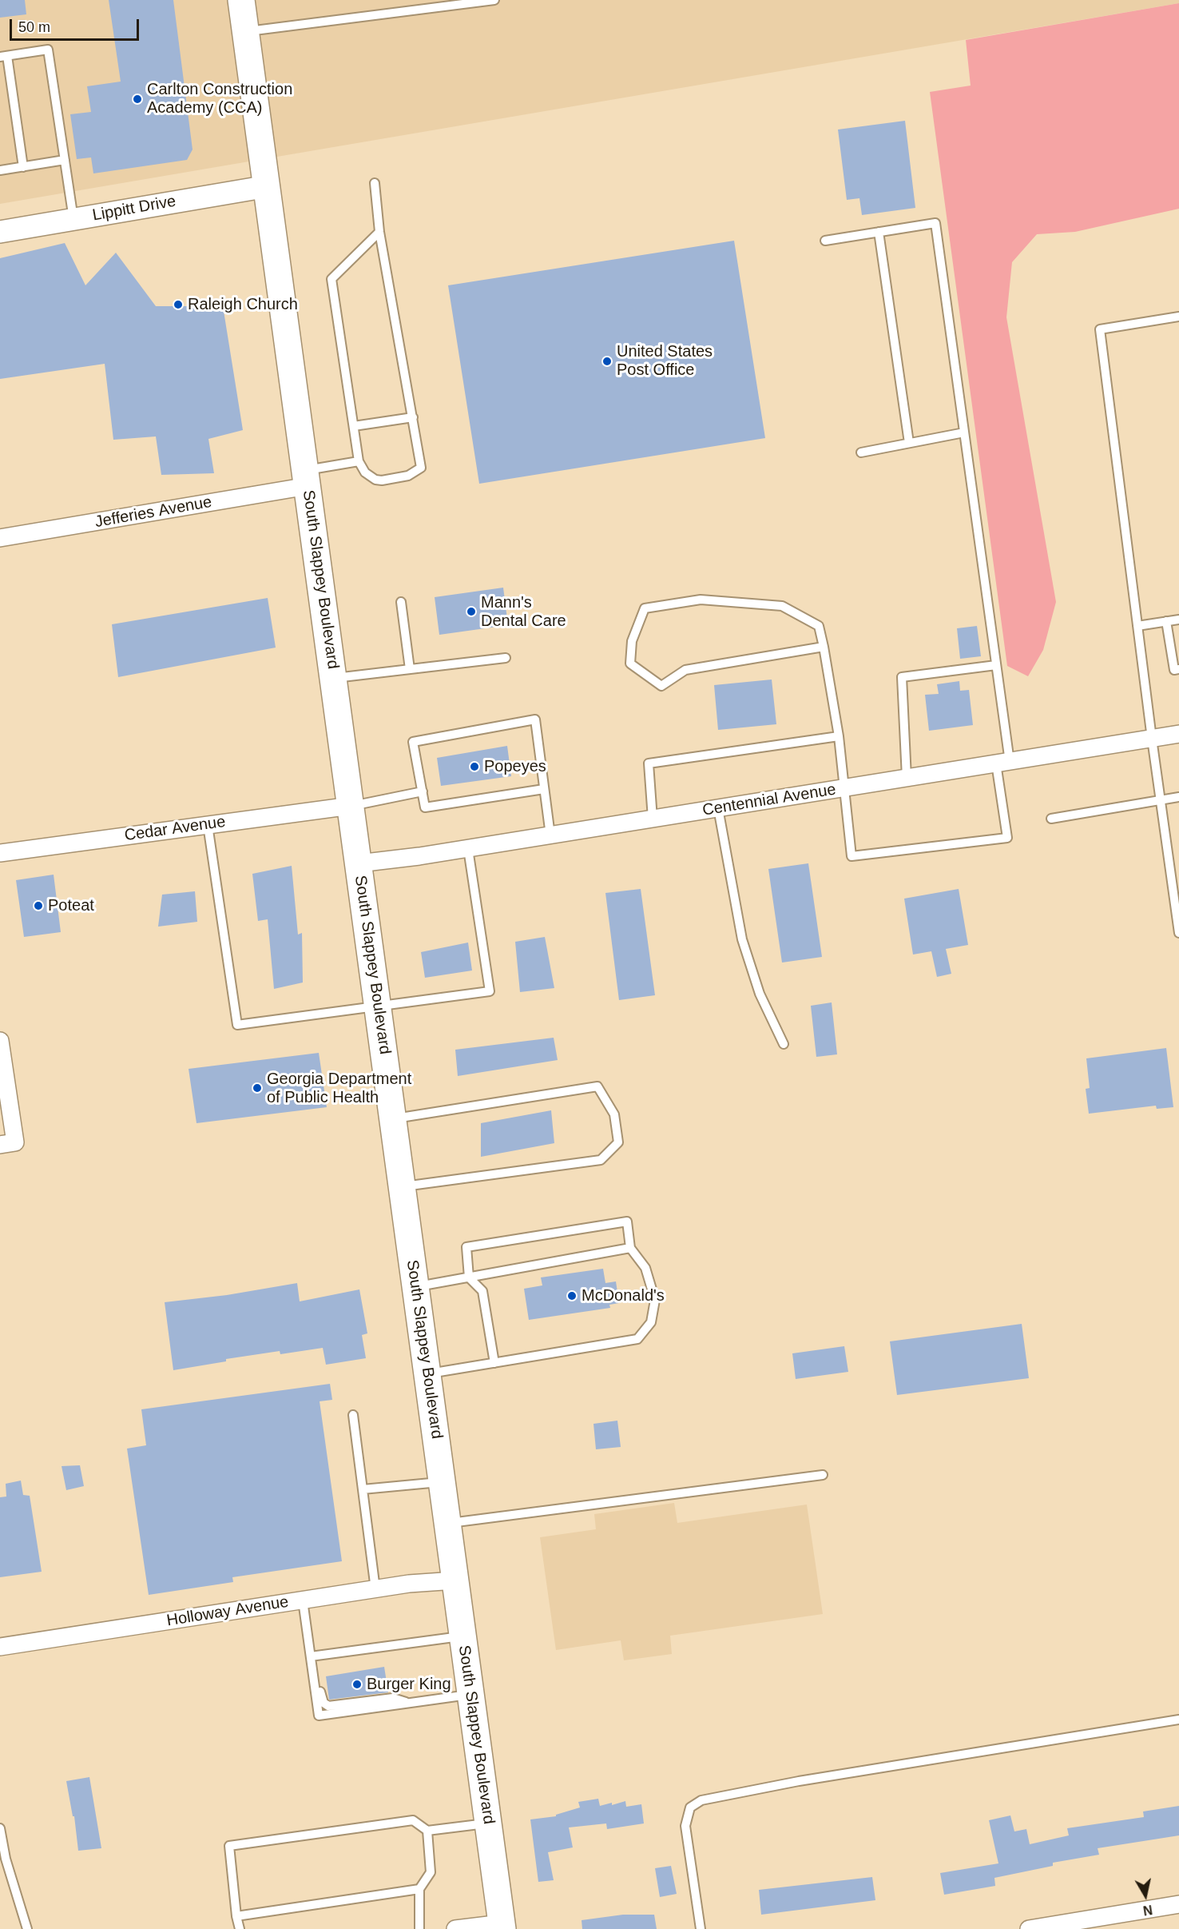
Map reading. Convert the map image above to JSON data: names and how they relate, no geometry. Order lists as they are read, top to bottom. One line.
{"streets":{"main road":["South Slappey Boulevard"],"street":["Lippitt Drive","Jefferies Avenue","Centennial Avenue","Cedar Avenue","Holloway Avenue"]},"crossings":[["Lippitt Drive","South Slappey Boulevard"],["Jefferies Avenue","South Slappey Boulevard"],["South Slappey Boulevard","Centennial Avenue"],["South Slappey Boulevard","Cedar Avenue"],["South Slappey Boulevard","Holloway Avenue"]],"places":["Carlton Construction Academy (CCA)","Raleigh Church","United States Post Office","Mann's Dental Care","Popeyes","Poteat","Georgia Department of Public Health","McDonald's","Burger King"],"scale_bar":"50 m","north":"bottom"}
